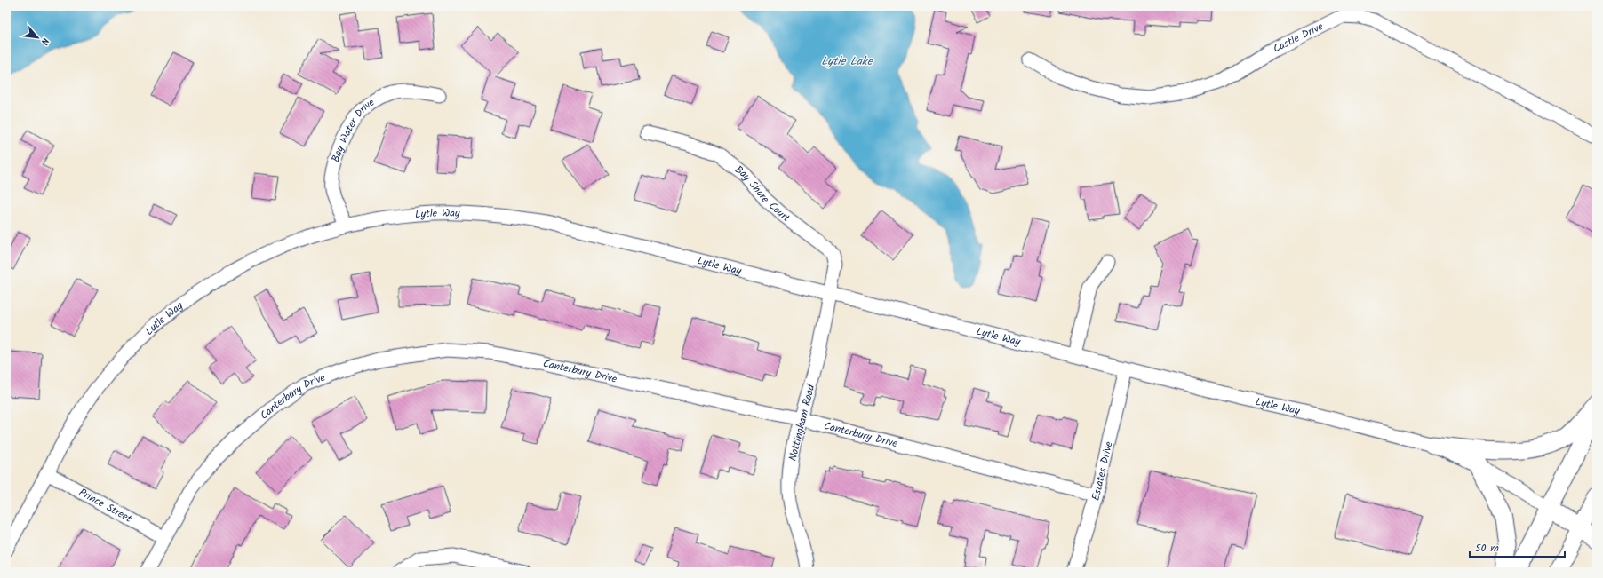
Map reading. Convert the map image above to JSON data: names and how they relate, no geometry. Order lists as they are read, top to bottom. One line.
{"streets":{"street":["Castle Drive","Bay Water Drive","Bay Shore Court","Lytle Way","Canterbury Drive","Nottingham Road","Estates Drive","Prince Street"]},"crossings":[["Bay Water Drive","Lytle Way"],["Bay Shore Court","Lytle Way"],["Bay Shore Court","Nottingham Road"],["Lytle Way","Nottingham Road"],["Lytle Way","Estates Drive"],["Lytle Way","Prince Street"],["Canterbury Drive","Nottingham Road"],["Canterbury Drive","Estates Drive"],["Canterbury Drive","Prince Street"]],"water":["Lytle Lake"],"scale_bar":"50 m","north":"bottom right"}
